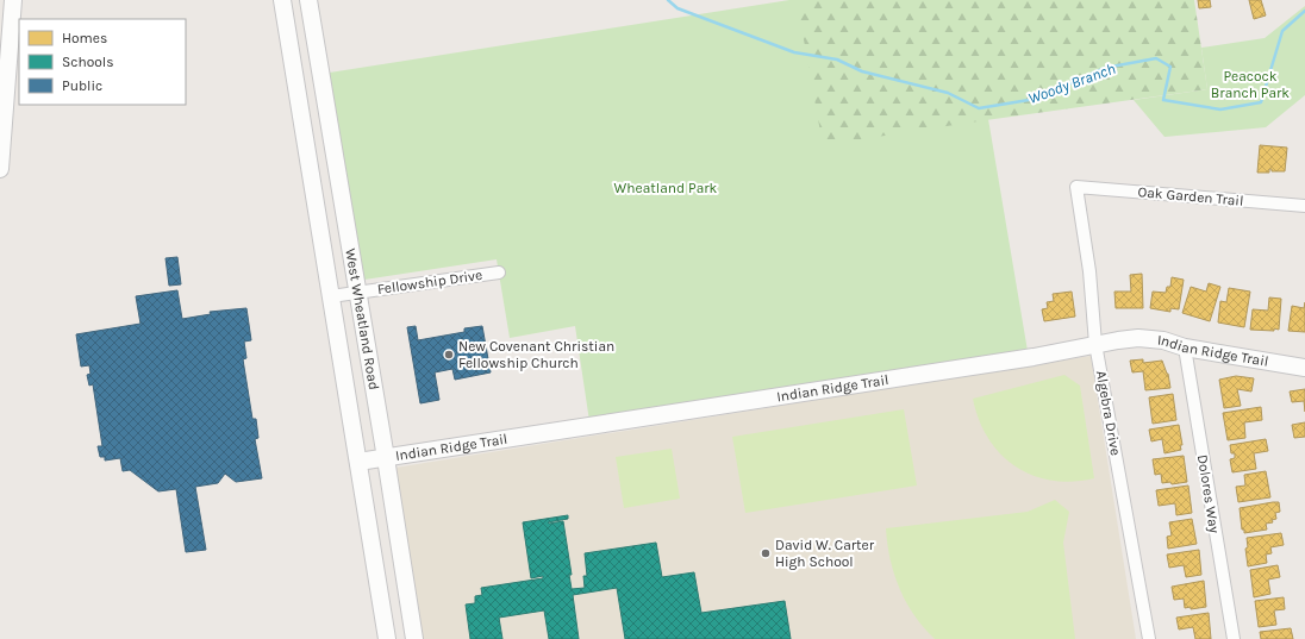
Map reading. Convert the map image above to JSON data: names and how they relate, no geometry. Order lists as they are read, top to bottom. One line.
{"streets":{"main road":["West Wheatland Road","Indian Ridge Trail"],"street":["Oak Garden Trail","Fellowship Drive","Algebra Drive","Dolores Way"]},"crossings":[["Oak Garden Trail","Algebra Drive"],["Fellowship Drive","West Wheatland Road"],["West Wheatland Road","Indian Ridge Trail"],["Indian Ridge Trail","Algebra Drive"],["Indian Ridge Trail","Dolores Way"]],"water":["Woody Branch"],"parks":["Peacock Branch Park","Wheatland Park"],"places":["New Covenant Christian Fellowship Church","David W. Carter High School"],"legend":["Homes","Schools","Public"]}
